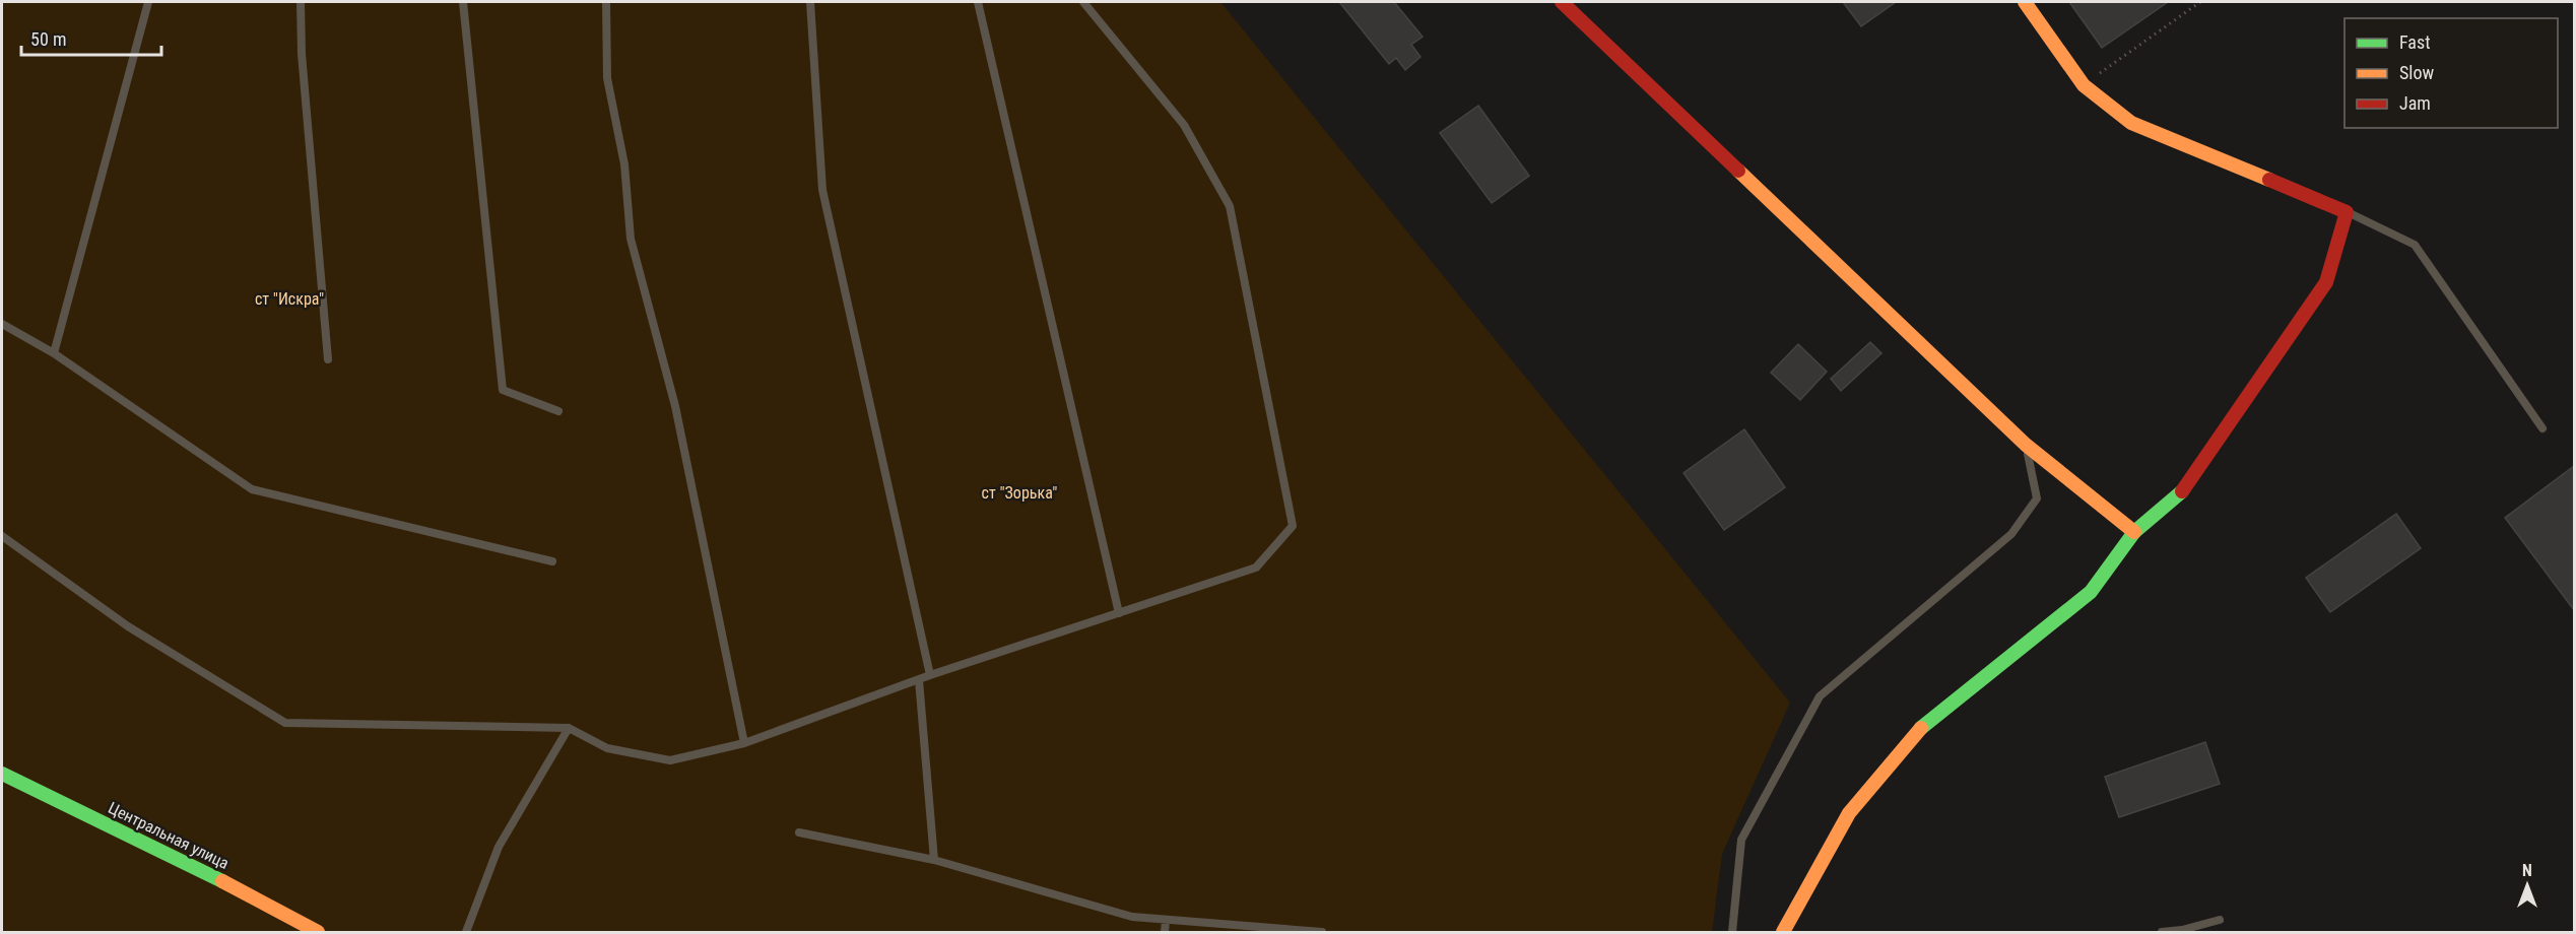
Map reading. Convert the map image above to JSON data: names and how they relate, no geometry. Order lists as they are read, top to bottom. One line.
{"streets":{"street":["Центральная улица"]},"parks":["ст \"Искра\"","ст \"Зорька\""],"legend":["Fast","Slow","Jam"],"scale_bar":"50 m","north":"top"}
